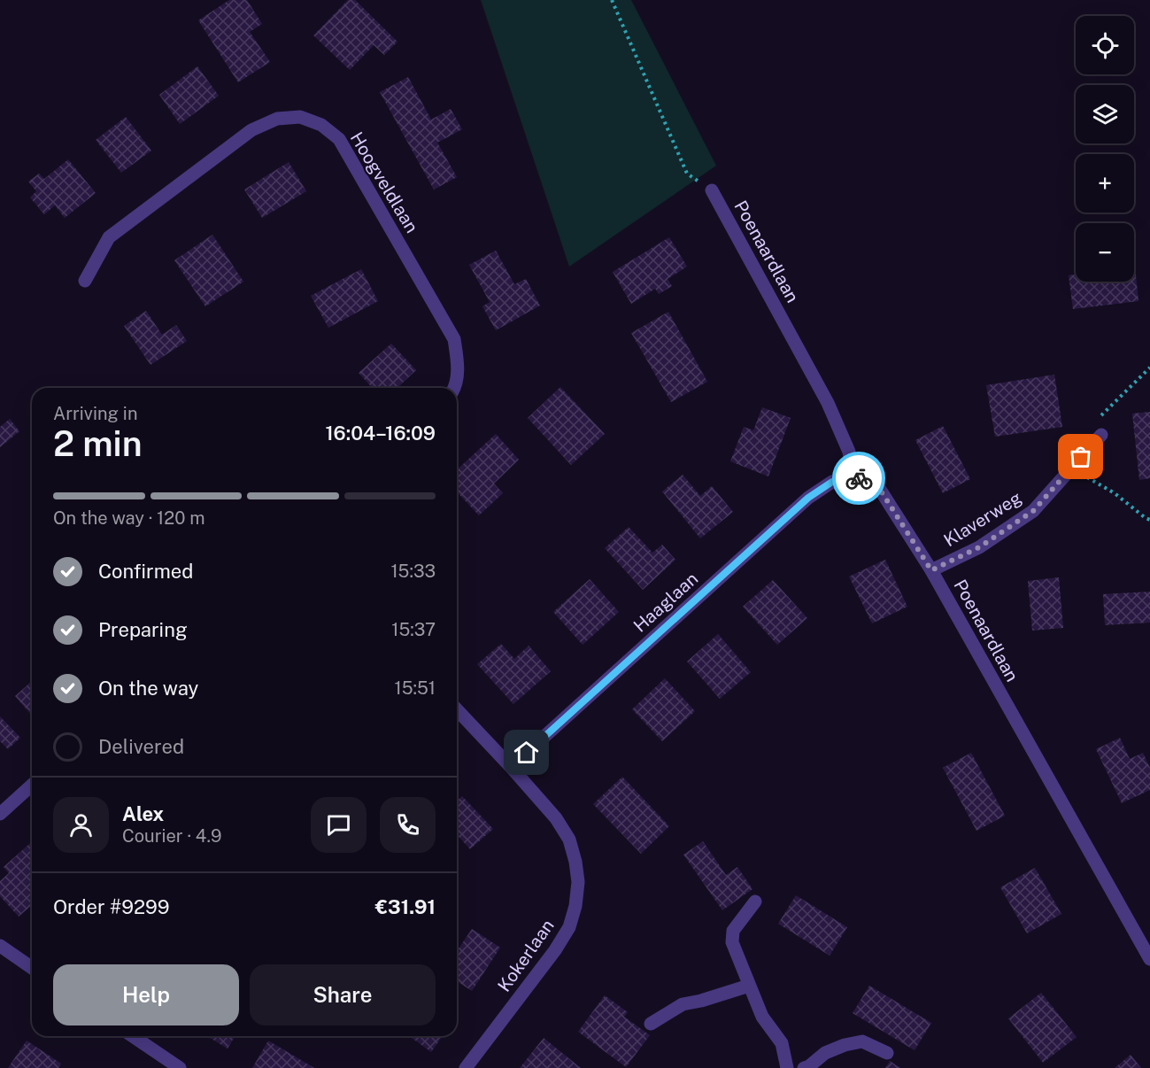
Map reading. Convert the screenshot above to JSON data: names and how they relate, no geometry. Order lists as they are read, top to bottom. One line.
{"streets":{"street":["Hoogveldlaan","Poenaardlaan","Klaverweg","Haaglaan","Kokerlaan"]},"crossings":[["Poenaardlaan","Klaverweg"],["Poenaardlaan","Haaglaan"],["Haaglaan","Kokerlaan"]],"page":{"map_buttons":["+","−"],"heading":["2 min","Arriving in","16:04–16:09"],"panel":["Alex","Courier · 4.9","Order #9299","€31.91"],"bar":"On the way · 120 m","list":[["Confirmed","15:33"],["Preparing","15:37"],["On the way","15:51"],"Delivered"],"buttons":["Help","Share"]}}
